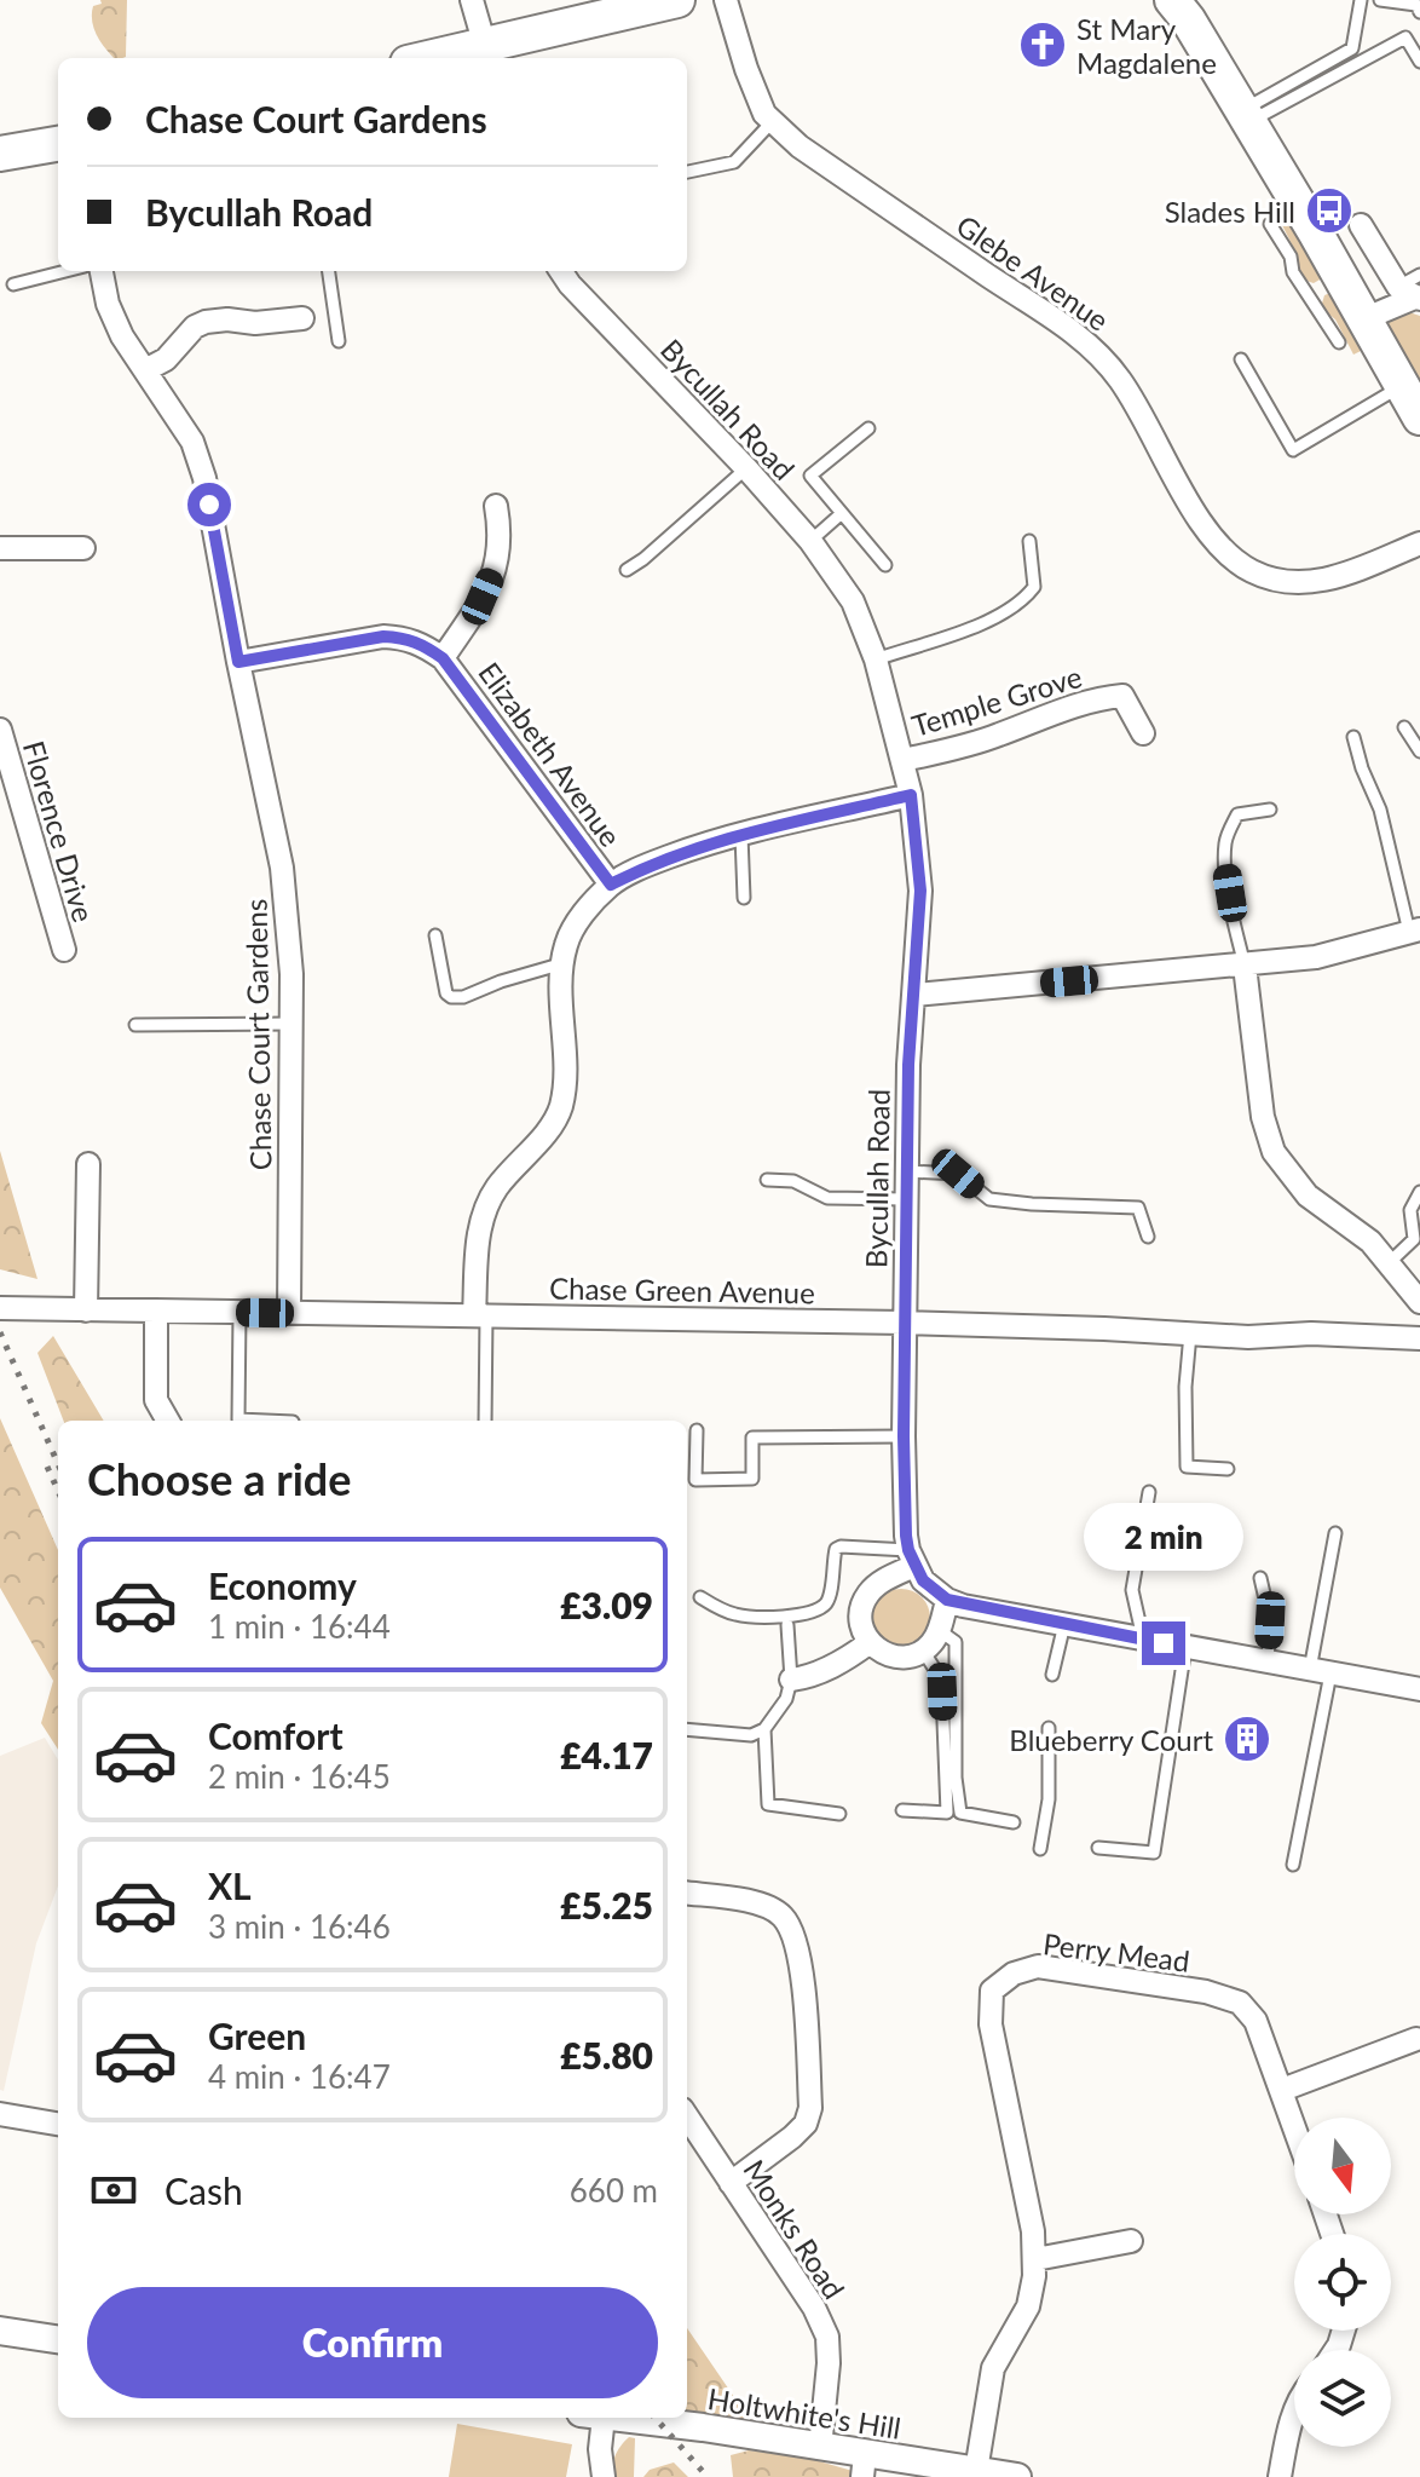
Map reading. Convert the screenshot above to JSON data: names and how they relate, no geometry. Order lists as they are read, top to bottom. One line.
{"streets":{"street":["Glebe Avenue","Bycullah Road","Temple Grove","Elizabeth Avenue","Florence Drive","Chase Court Gardens","Chase Green Avenue","Perry Mead","Monks Road","Holtwhite's Hill"]},"crossings":[["Bycullah Road","Temple Grove"],["Bycullah Road","Chase Green Avenue"],["Elizabeth Avenue","Chase Court Gardens"],["Chase Court Gardens","Chase Green Avenue"],["Perry Mead","Holtwhite's Hill"],["Monks Road","Holtwhite's Hill"]],"places":{"church":["St Mary Magdalene"],"bus stop":["Slades Hill"],"building":["Blueberry Court"]},"north":"bottom","page":{"banner":["Chase Court Gardens","Bycullah Road"],"heading":"Choose a ride","bubble":"2 min","list":[{"name":"Economy","note":"1 min · 16:44","value":"£3.09"},{"name":"Comfort","note":"2 min · 16:45","value":"£4.17"},{"name":"XL","note":"3 min · 16:46","value":"£5.25"},{"name":"Green","note":"4 min · 16:47","value":"£5.80"}],"pay":["Cash","660 m"],"buttons":"Confirm"}}
